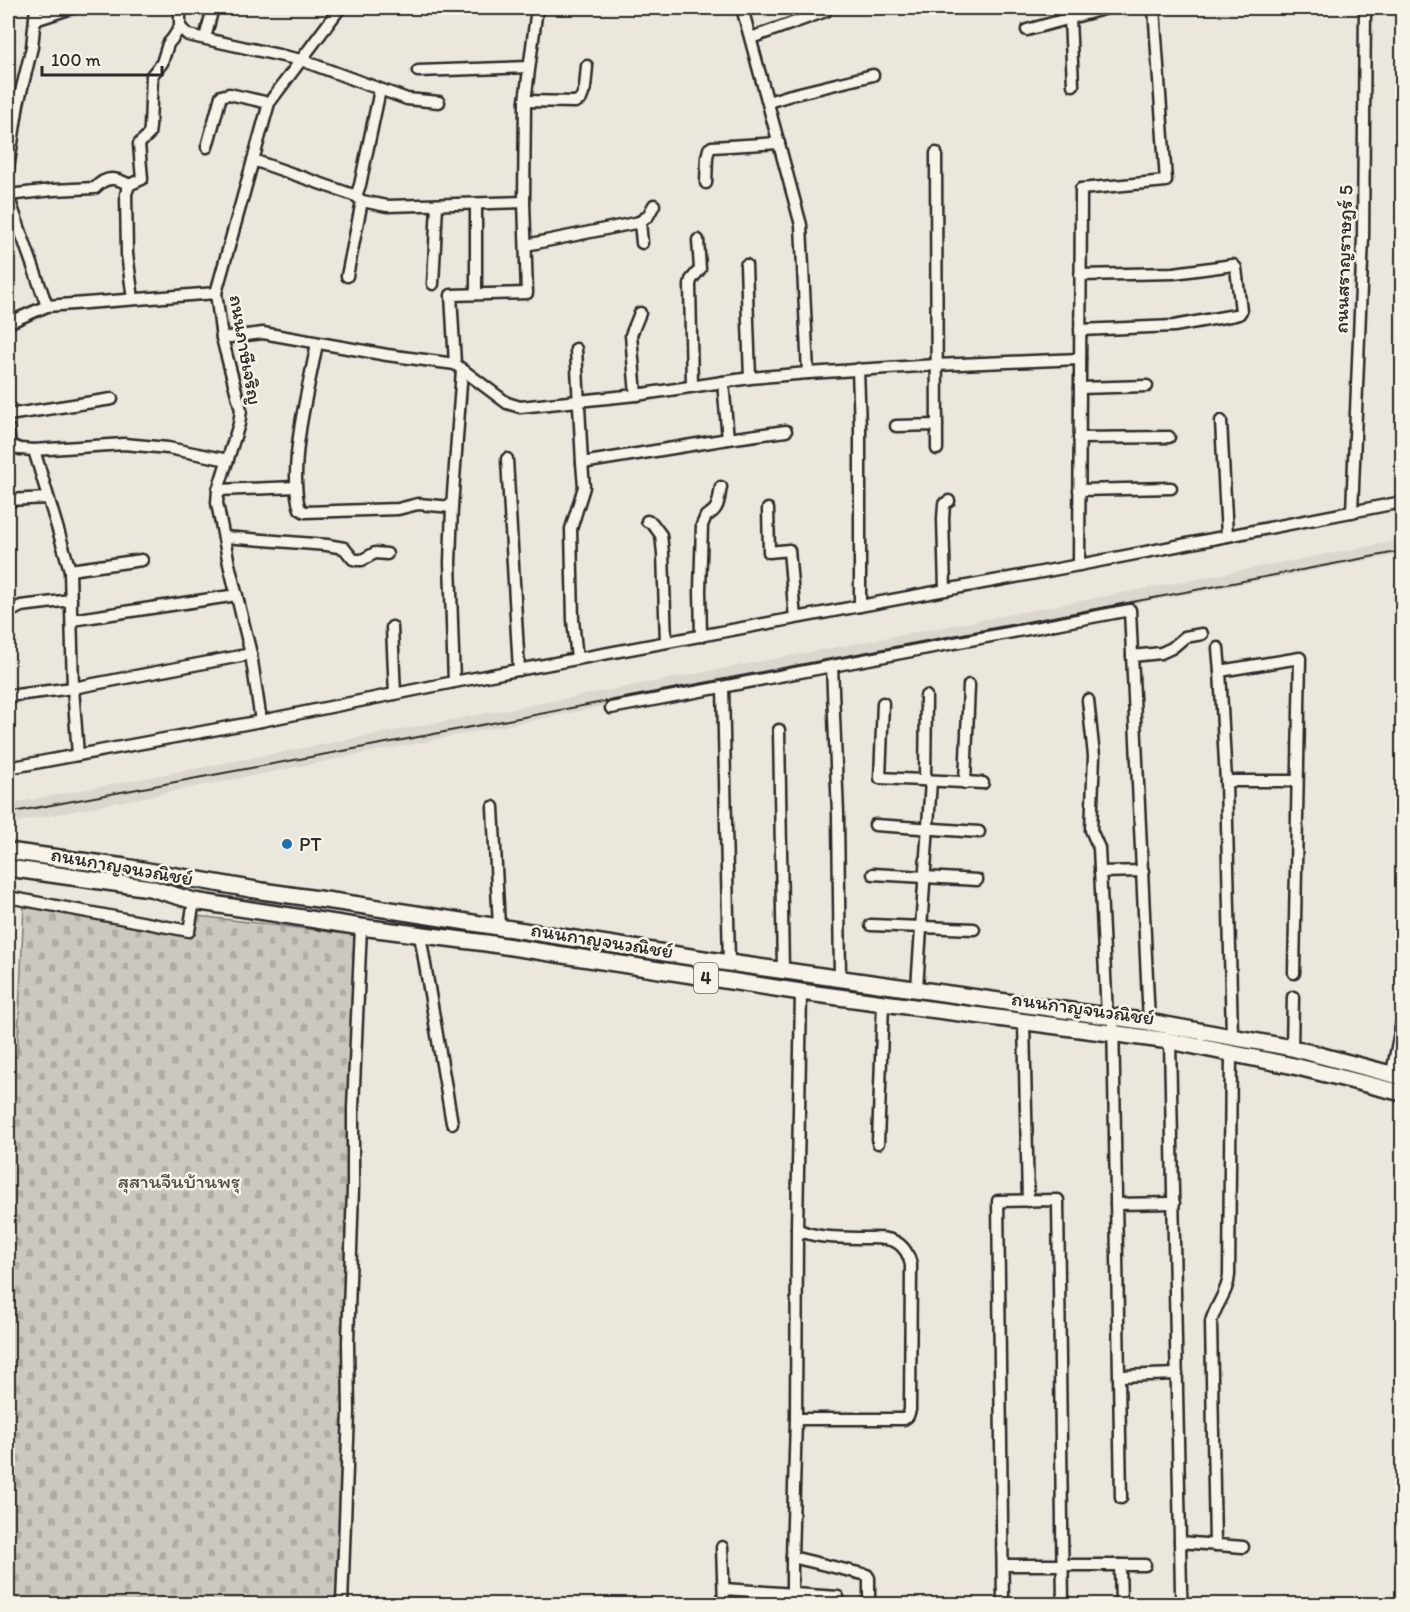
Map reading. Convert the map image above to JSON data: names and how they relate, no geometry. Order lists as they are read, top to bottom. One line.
{"streets":{"highway":["ถนนกาญจนวณิชย์","4"],"street":["ถนนสราญราษฎร์ 5","ถนนภาษีเจริญ"]},"parks":["สุสานจีนบ้านพรุ"],"places":["PT"],"scale_bar":"100 m"}
